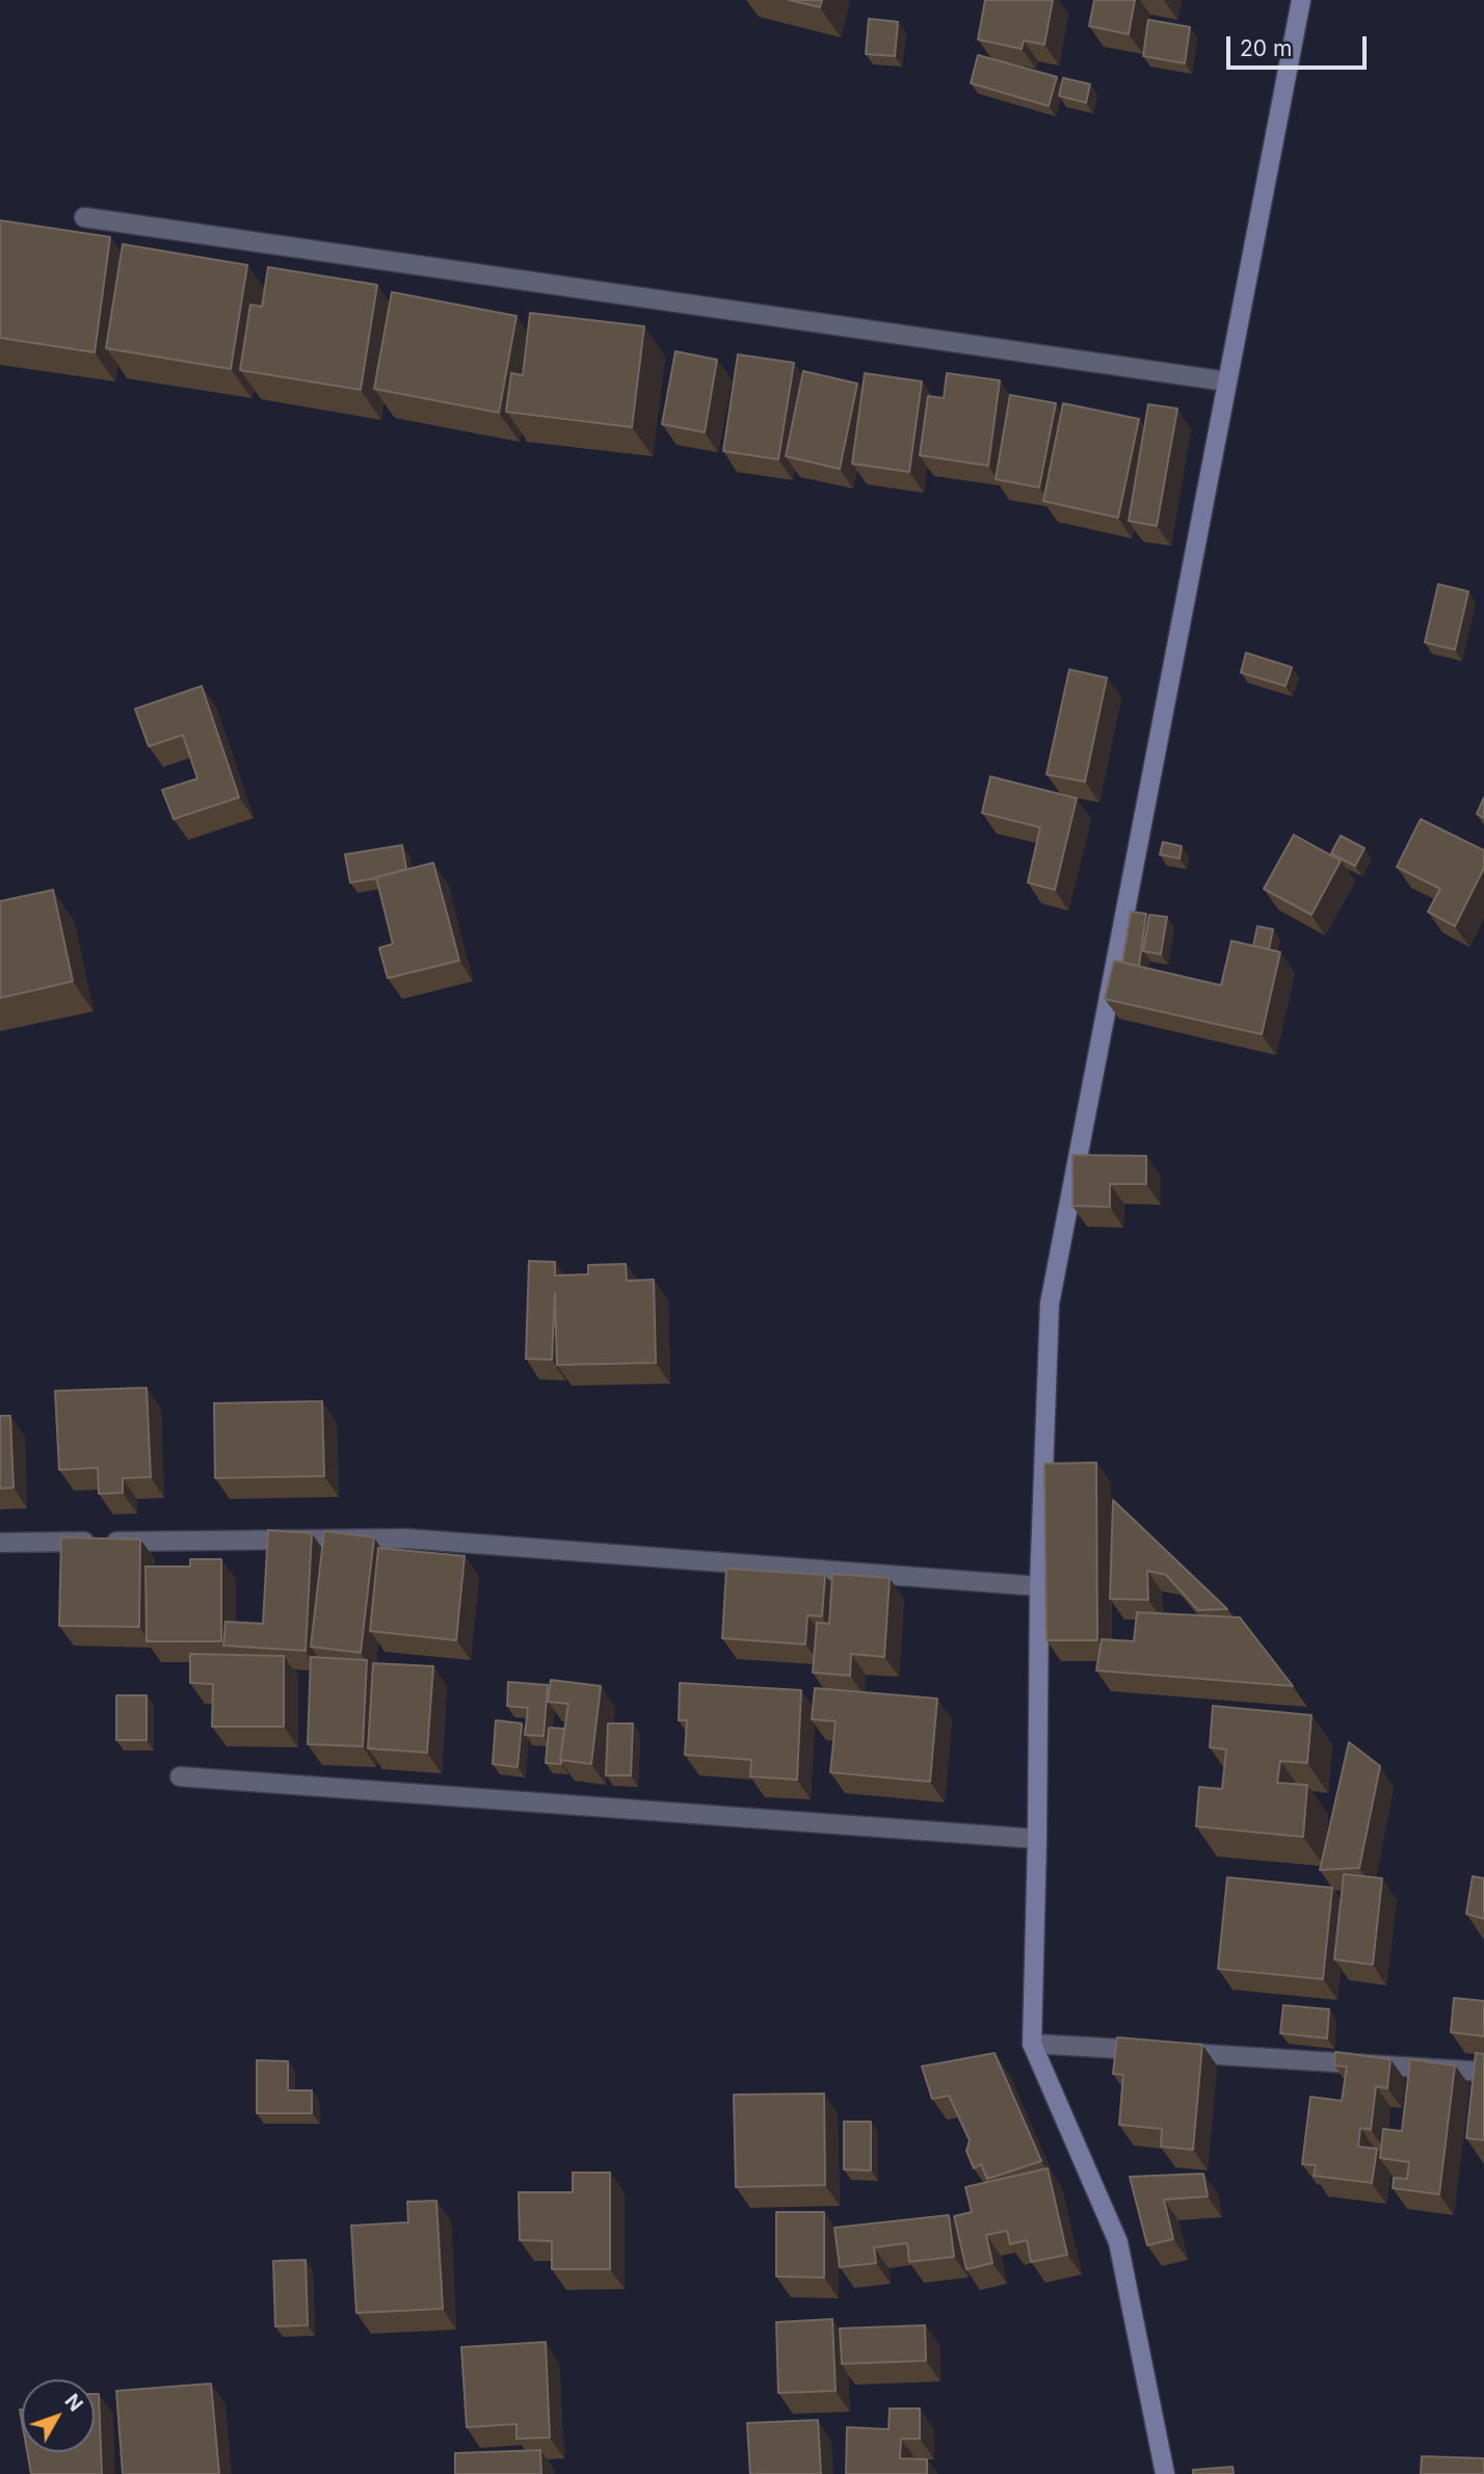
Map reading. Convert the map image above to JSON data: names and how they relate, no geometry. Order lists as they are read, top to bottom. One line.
{"scale_bar":"20 m","north":"top right"}
